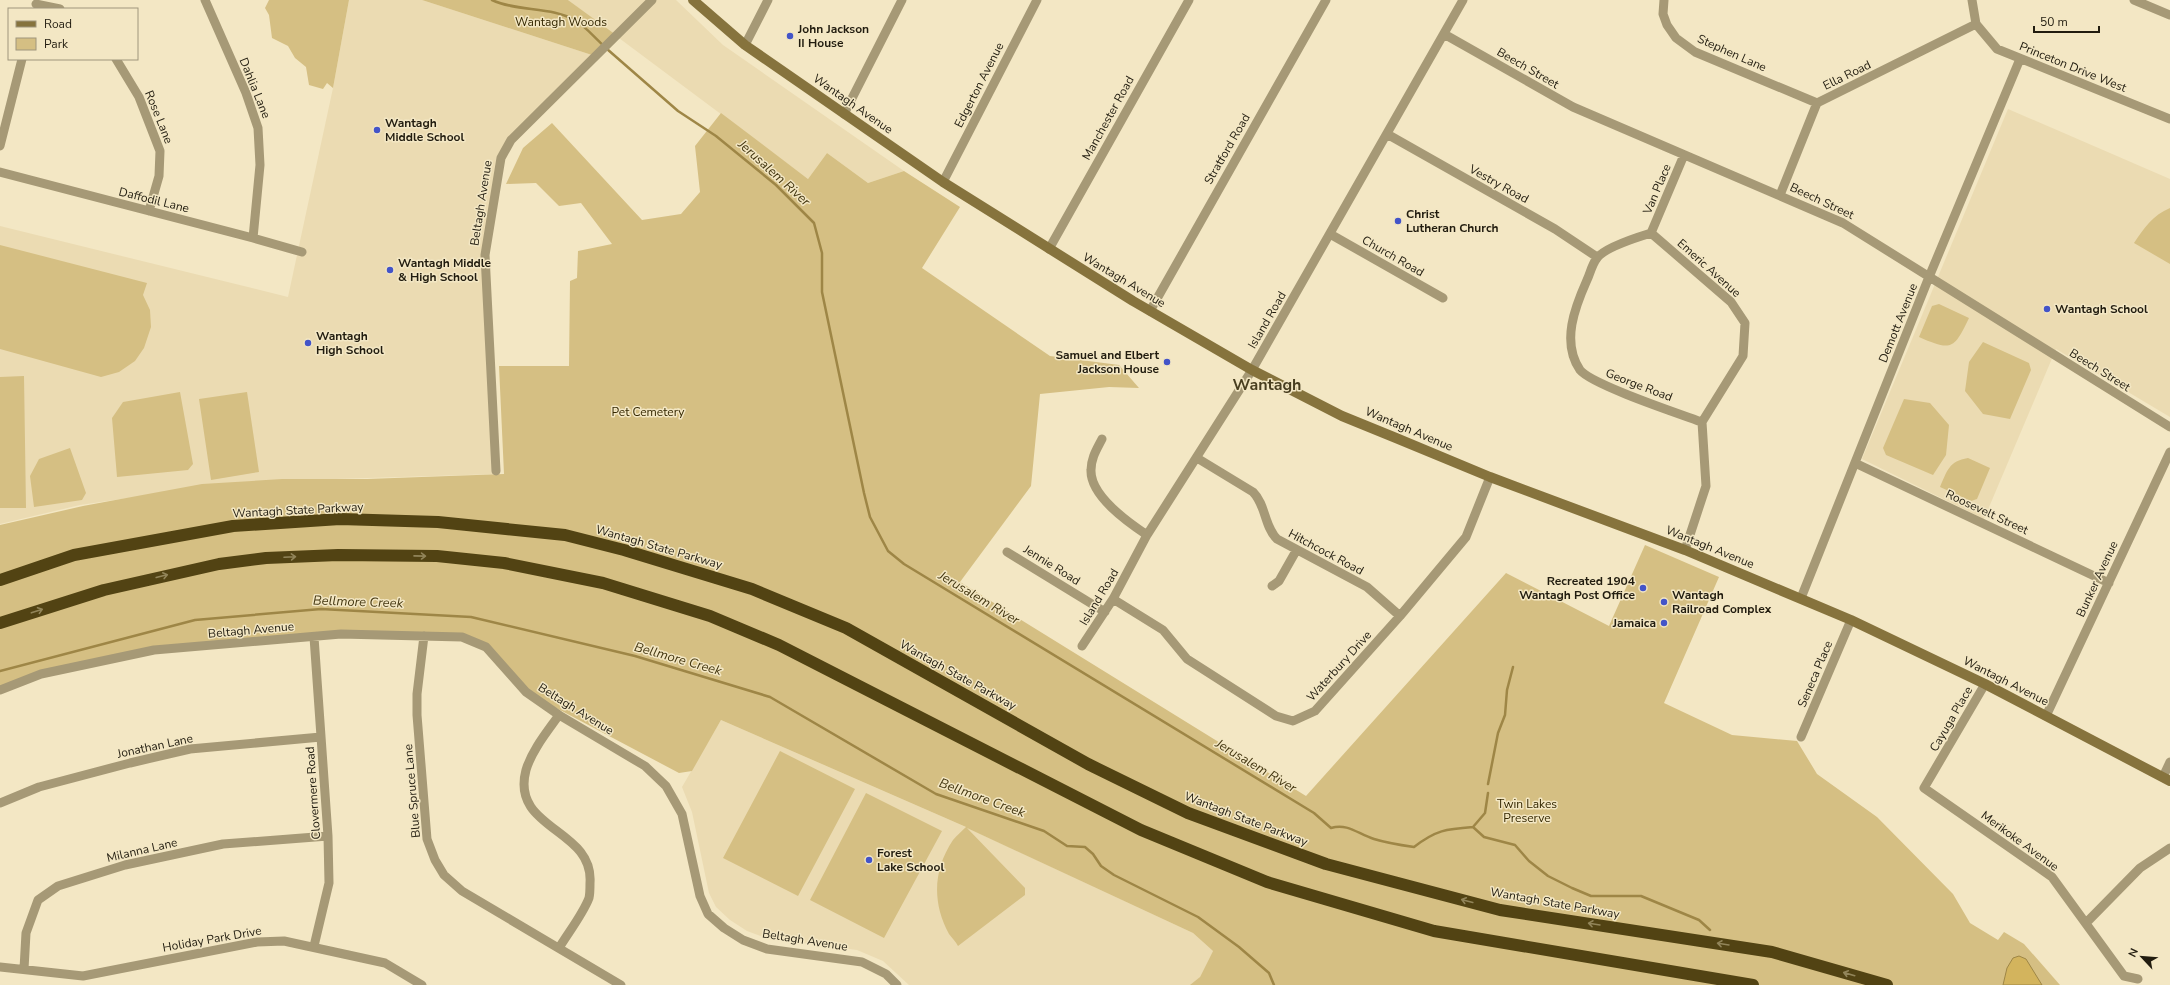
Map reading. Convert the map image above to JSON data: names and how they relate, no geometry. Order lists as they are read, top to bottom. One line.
{"streets":{"highway":["Wantagh State Parkway"],"main road":["Wantagh Avenue"],"street":["Stephen Lane","Princeton Drive West","Beech Street","Ella Road","Edgerton Avenue","Dahlia Lane","Rose Lane","Manchester Road","Stratford Road","Vestry Road","Van Place","Daffodil Lane","Beltagh Avenue","Church Road","Emeric Avenue","Island Road","Demott Avenue","George Road","Roosevelt Street","Hitchcock Road","Jennie Road","Bunker Avenue","Waterbury Drive","Seneca Place","Cayuga Place","Jonathan Lane","Blue Spruce Lane","Clovermere Road","Merikoke Avenue","Milanna Lane","Holiday Park Drive"]},"crossings":[["Stephen Lane","Ella Road"],["Princeton Drive West","Ella Road"],["Princeton Drive West","Demott Avenue"],["Beech Street","Ella Road"],["Beech Street","Van Place"],["Beech Street","Island Road"],["Beech Street","Demott Avenue"],["Edgerton Avenue","Wantagh Avenue"],["Dahlia Lane","Daffodil Lane"],["Wantagh Avenue","Manchester Road"],["Wantagh Avenue","Stratford Road"],["Wantagh Avenue","Island Road"],["Wantagh Avenue","Demott Avenue"],["Wantagh Avenue","Bunker Avenue"],["Wantagh Avenue","Waterbury Drive"],["Wantagh Avenue","Seneca Place"],["Wantagh Avenue","Cayuga Place"],["Rose Lane","Daffodil Lane"],["Vestry Road","Island Road"],["Vestry Road","George Road"],["Van Place","Emeric Avenue"],["Beltagh Avenue","Blue Spruce Lane"],["Beltagh Avenue","Clovermere Road"],["Church Road","Island Road"],["Emeric Avenue","George Road"],["Island Road","Hitchcock Road"],["Island Road","Jennie Road"],["Island Road","Waterbury Drive"],["Demott Avenue","Roosevelt Street"],["Roosevelt Street","Bunker Avenue"],["Hitchcock Road","Waterbury Drive"],["Cayuga Place","Merikoke Avenue"],["Jonathan Lane","Clovermere Road"],["Clovermere Road","Milanna Lane"],["Clovermere Road","Holiday Park Drive"],["Milanna Lane","Holiday Park Drive"]],"districts":["Wantagh"],"water":["Jerusalem River","Bellmore Creek"],"parks":["Wantagh Woods","Pet Cemetery","Twin Lakes Preserve"],"places":["John Jackson II House","Wantagh Middle School","Christ Lutheran Church","Wantagh Middle & High School","Wantagh School","Wantagh High School","Samuel and Elbert Jackson House","Recreated 1904 Wantagh Post Office","Wantagh Railroad Complex","Jamaica","Forest Lake School"],"legend":["Road","Park"],"scale_bar":"50 m","north":"top left"}
